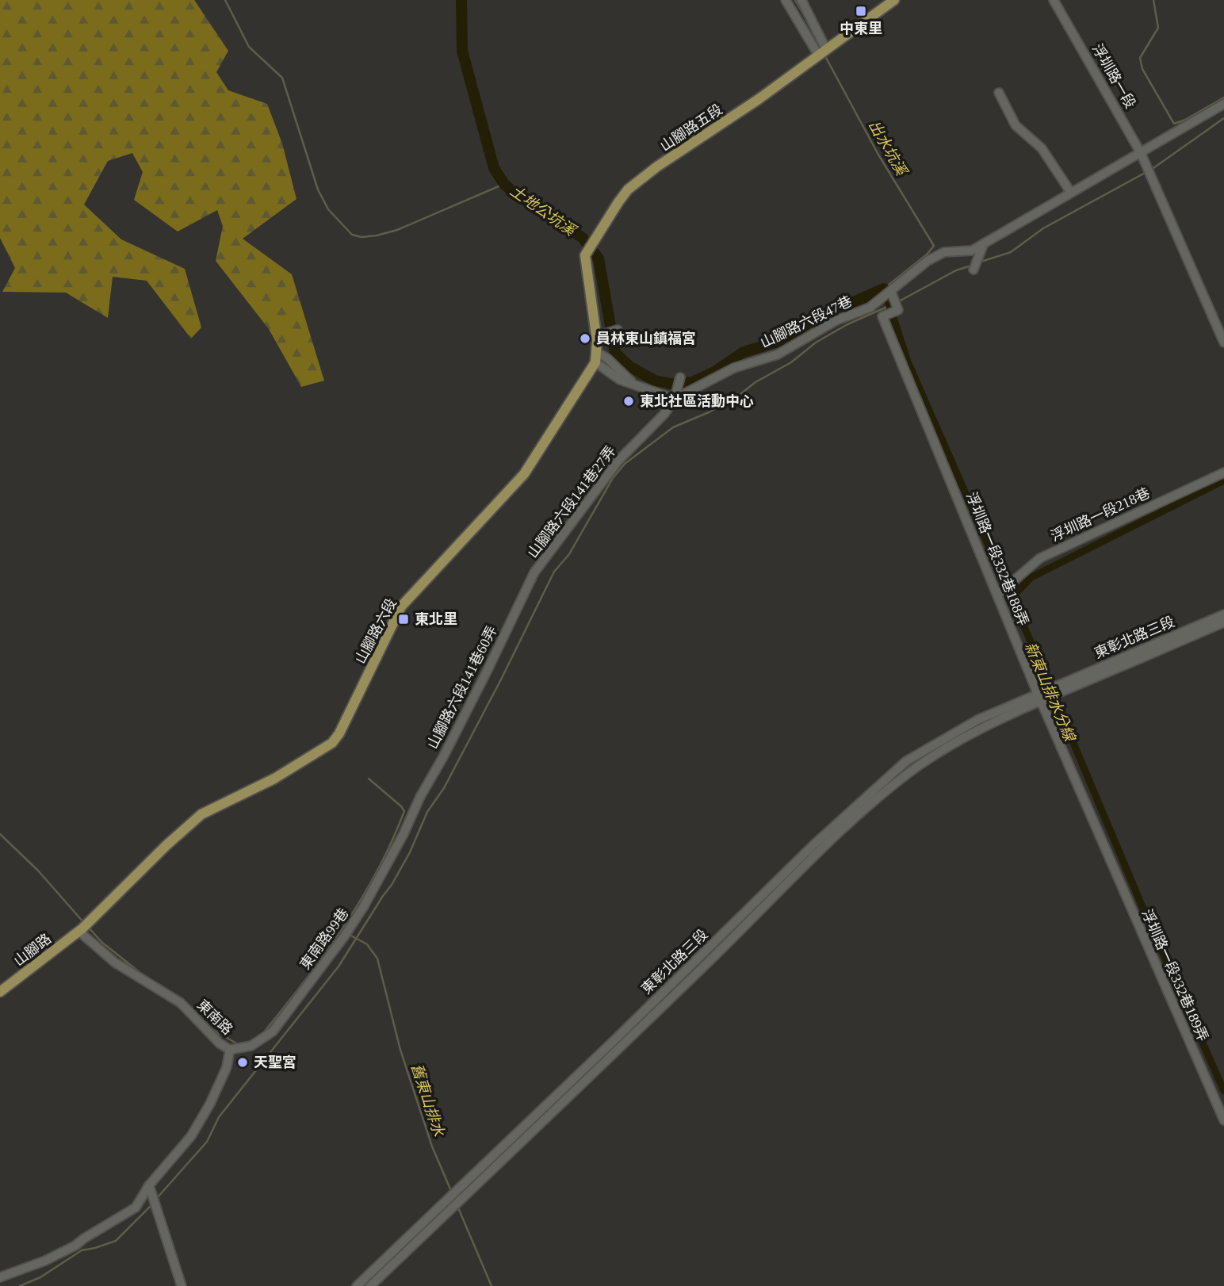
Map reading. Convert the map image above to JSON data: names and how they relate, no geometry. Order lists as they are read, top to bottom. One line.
{"streets":{"main road":["山腳路五段","山腳路六段","山腳路"],"street":["浮圳路一段","山腳路六段47巷","山腳路六段141巷27弄","浮圳路一段218巷","浮圳路一段332巷188弄","東彰北路三段","山腳路六段141巷60弄","東南路99巷","浮圳路一段332巷189弄","東南路"]},"crossings":[["浮圳路一段","山腳路六段47巷"],["山腳路六段47巷","山腳路六段141巷27弄"],["山腳路六段47巷","浮圳路一段332巷188弄"],["山腳路六段141巷27弄","山腳路六段141巷60弄"],["浮圳路一段218巷","浮圳路一段332巷188弄"],["浮圳路一段332巷188弄","東彰北路三段"],["浮圳路一段332巷188弄","浮圳路一段332巷189弄"],["山腳路六段","山腳路"],["山腳路六段","東南路"],["山腳路六段141巷60弄","東南路99巷"],["東南路99巷","東南路"],["山腳路","東南路"]],"water":["出水坑溪","土地公坑溪","新東山排水分線","舊東山排水"],"places":{"transit":["中東里","東北里"],"other":["員林東山鎮福宮","東北社區活動中心","天聖宮"]}}
